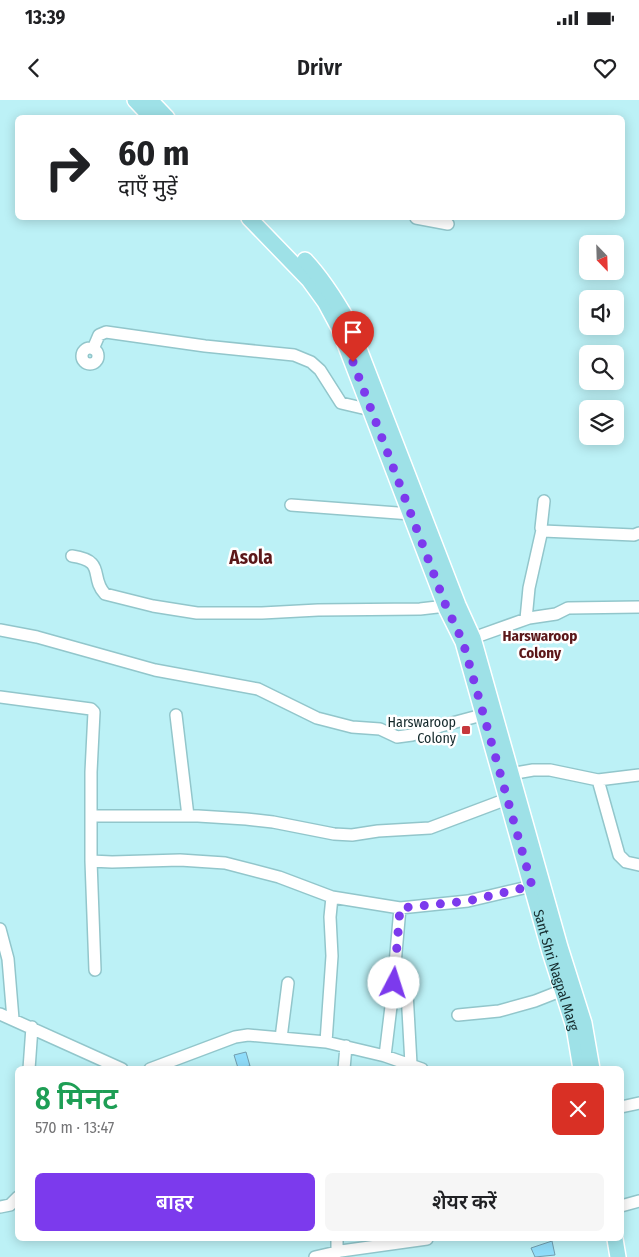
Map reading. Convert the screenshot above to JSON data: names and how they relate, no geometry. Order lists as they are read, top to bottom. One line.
{"streets":{"main road":["Sant Shri Nagpal Marg"]},"districts":["Asola","Harswaroop Colony"],"places":{"transit":["Harswaroop Colony"]},"north":"bottom right","page":{"status":"13:39","header":"Drivr","turn":["60 m","दाएँ मुड़ें"],"heading":["8 मिनट","570 m · 13:47"],"buttons":["बाहर","शेयर करें"]}}
